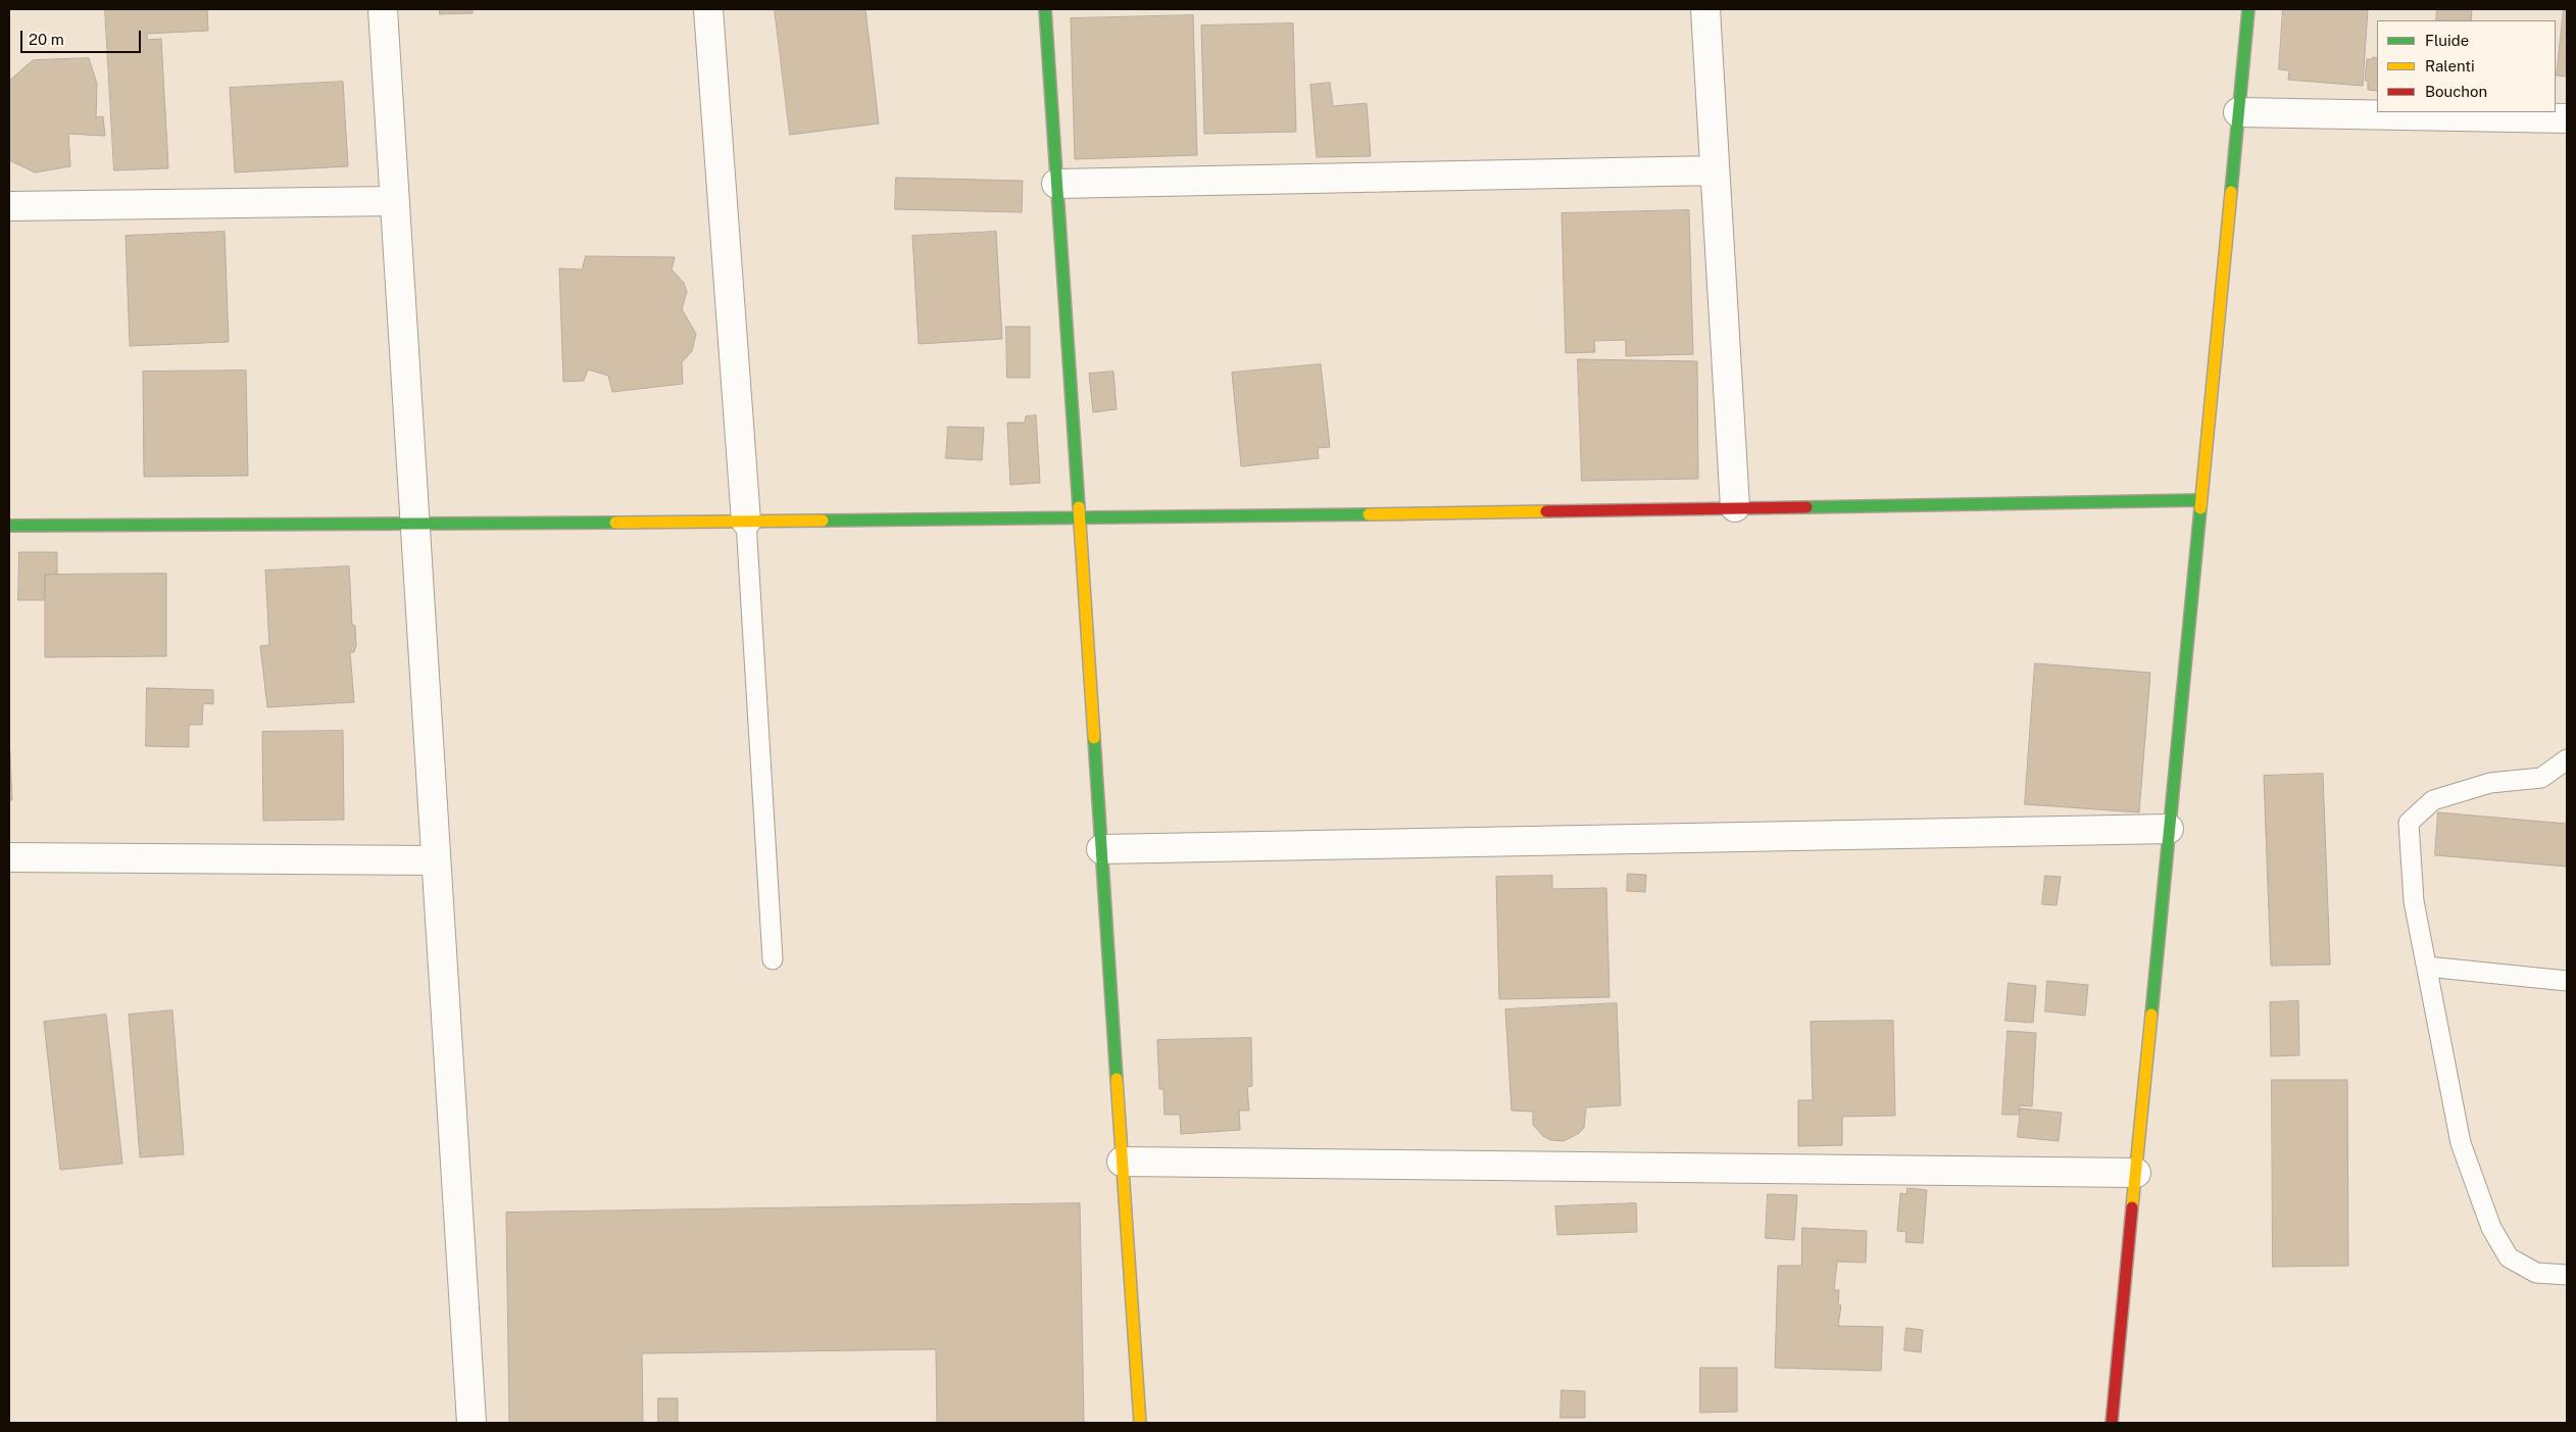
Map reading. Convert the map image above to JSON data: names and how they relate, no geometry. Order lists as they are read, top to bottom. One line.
{"legend":["Fluide","Ralenti","Bouchon"],"scale_bar":"20 m"}
